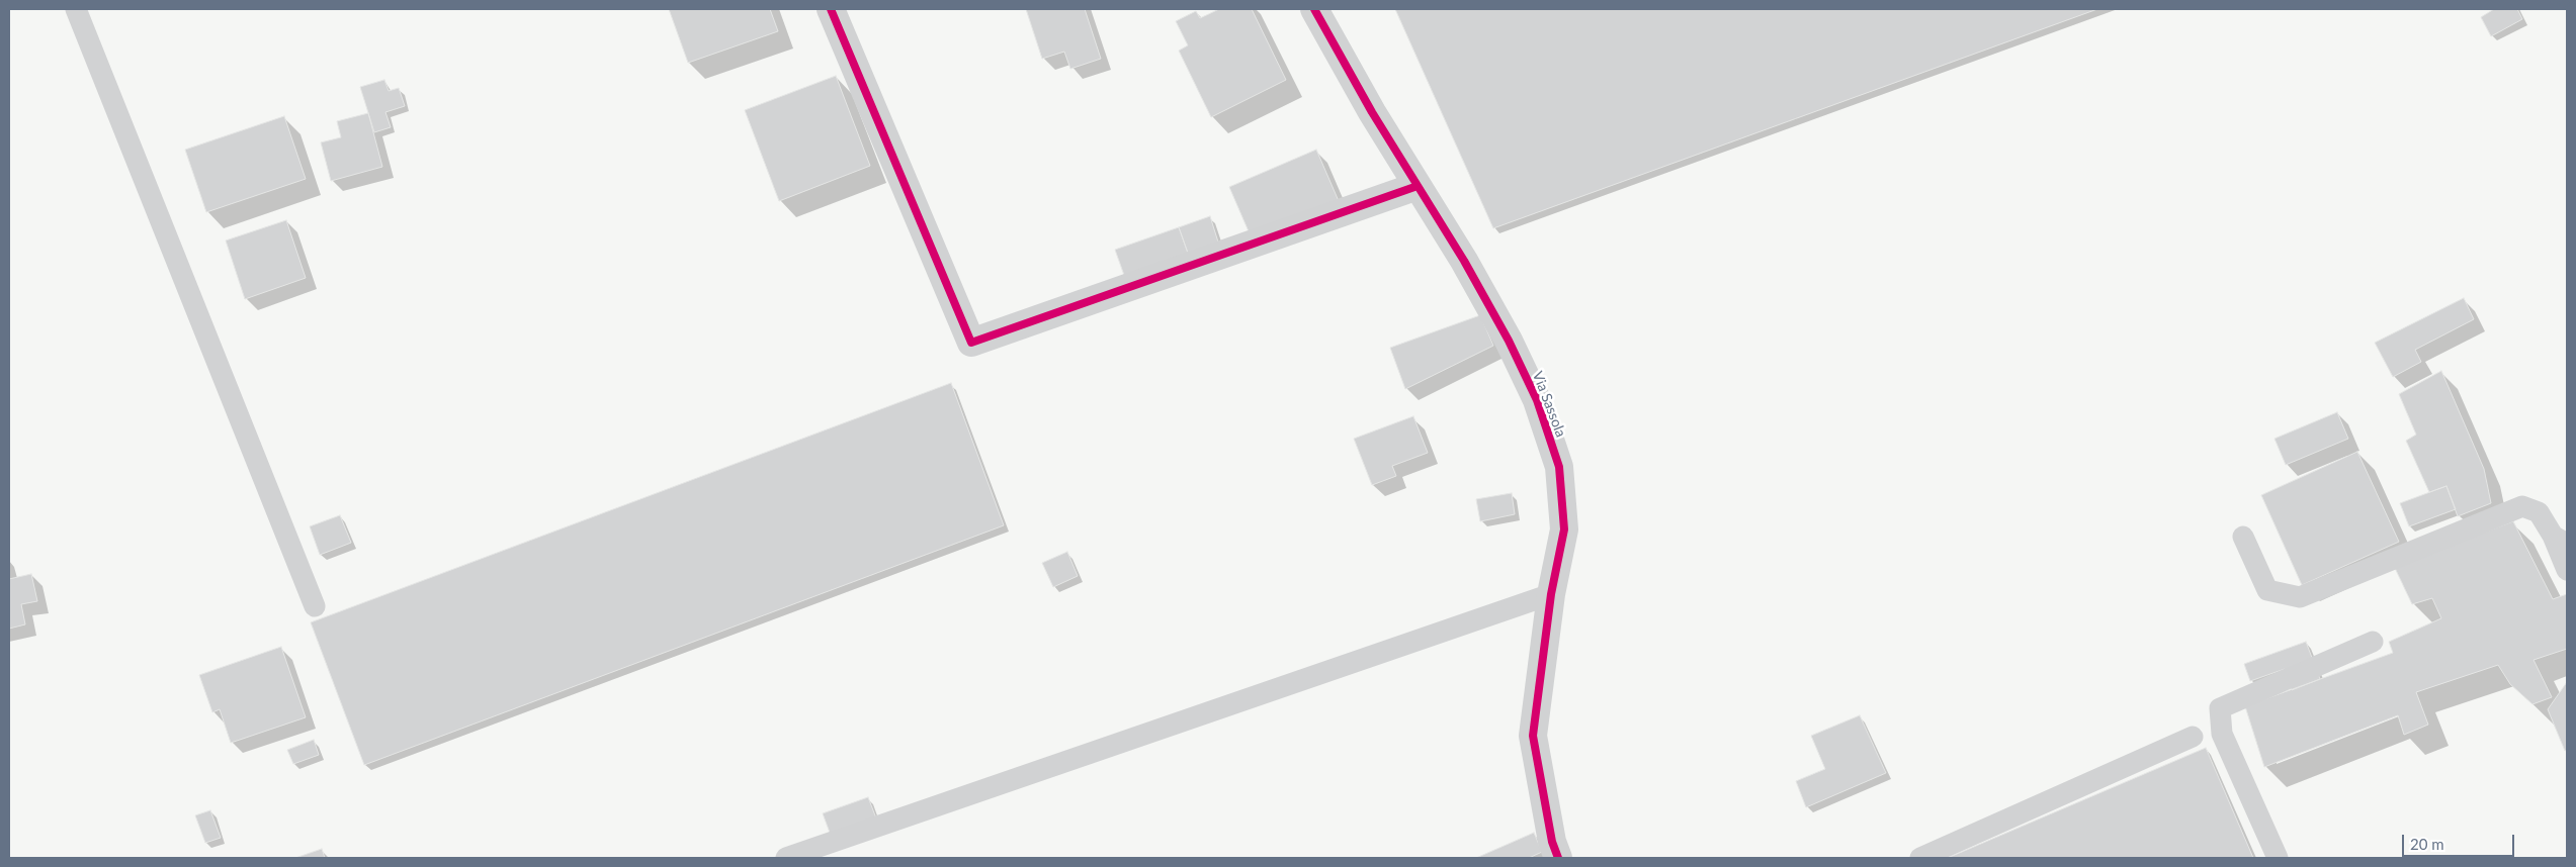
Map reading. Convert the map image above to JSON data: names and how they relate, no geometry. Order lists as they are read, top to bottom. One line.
{"streets":{"street":["Via Sassola"]},"scale_bar":"20 m"}
